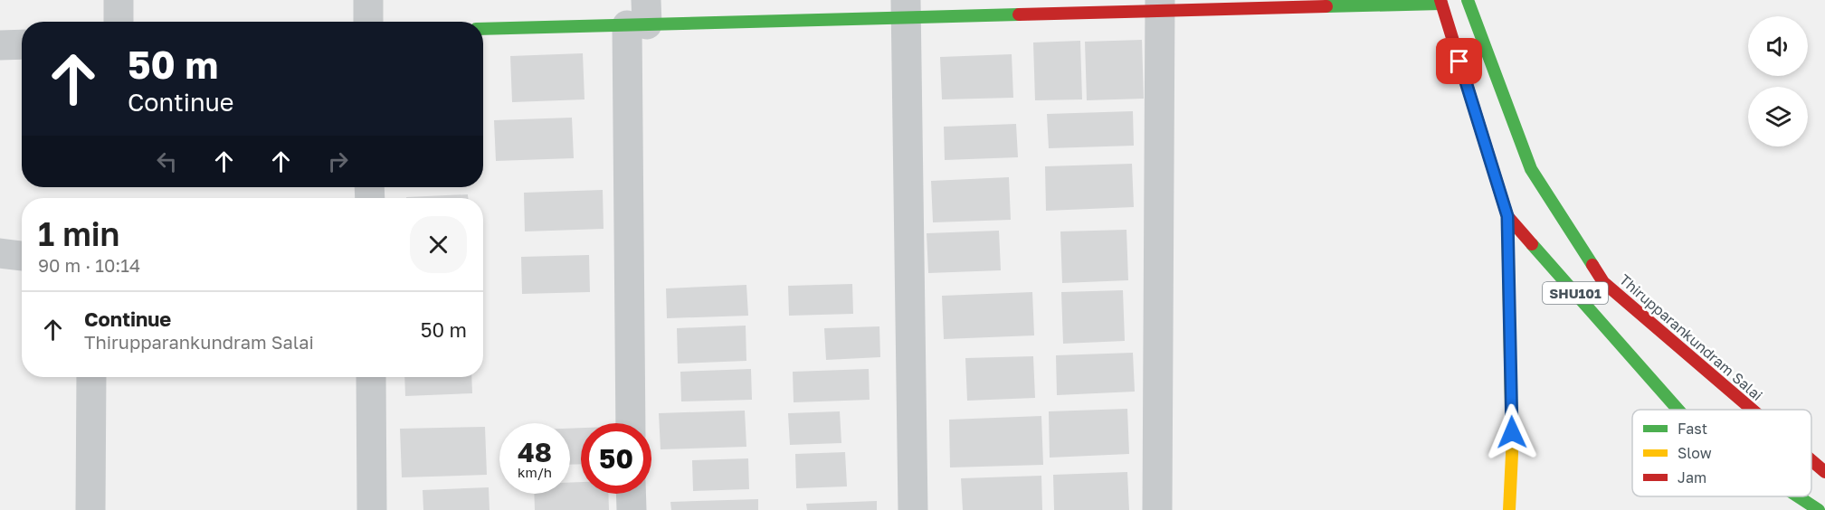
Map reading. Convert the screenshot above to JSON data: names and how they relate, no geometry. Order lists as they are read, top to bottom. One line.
{"streets":{"main road":["SHU101","Thirupparankundram Salai"]},"legend":["Fast","Slow","Jam"],"page":{"turn":["50 m","Continue"],"heading":["1 min","90 m · 10:14"],"list":[{"name":"Continue","note":"Thirupparankundram Salai","value":"50 m"}],"speed":"48 km/h","limit":"50"}}
